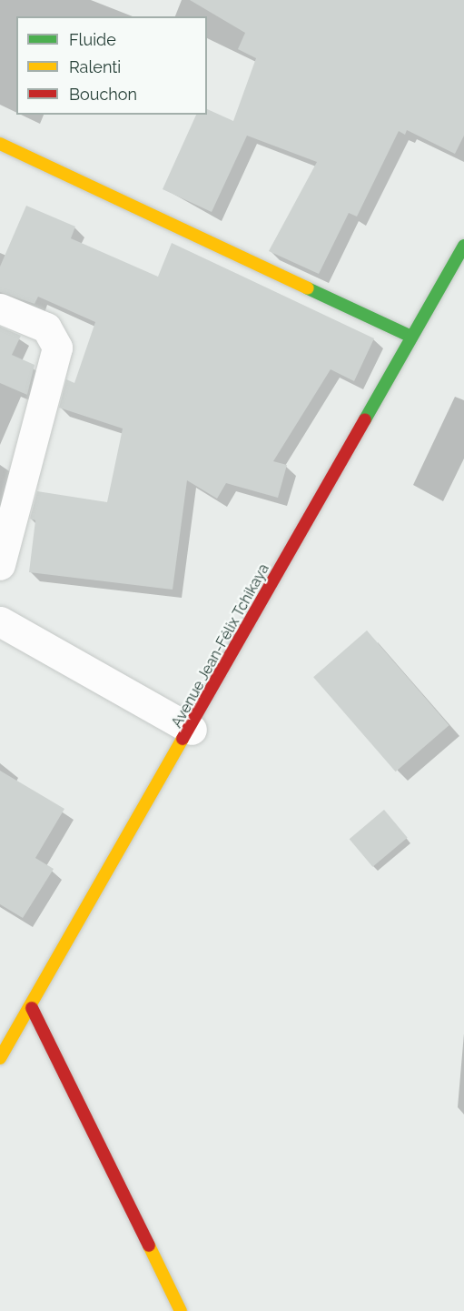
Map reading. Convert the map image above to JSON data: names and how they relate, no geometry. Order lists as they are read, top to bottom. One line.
{"streets":{"street":["Avenue Jean-Félix Tchikaya"]},"legend":["Fluide","Ralenti","Bouchon"]}
